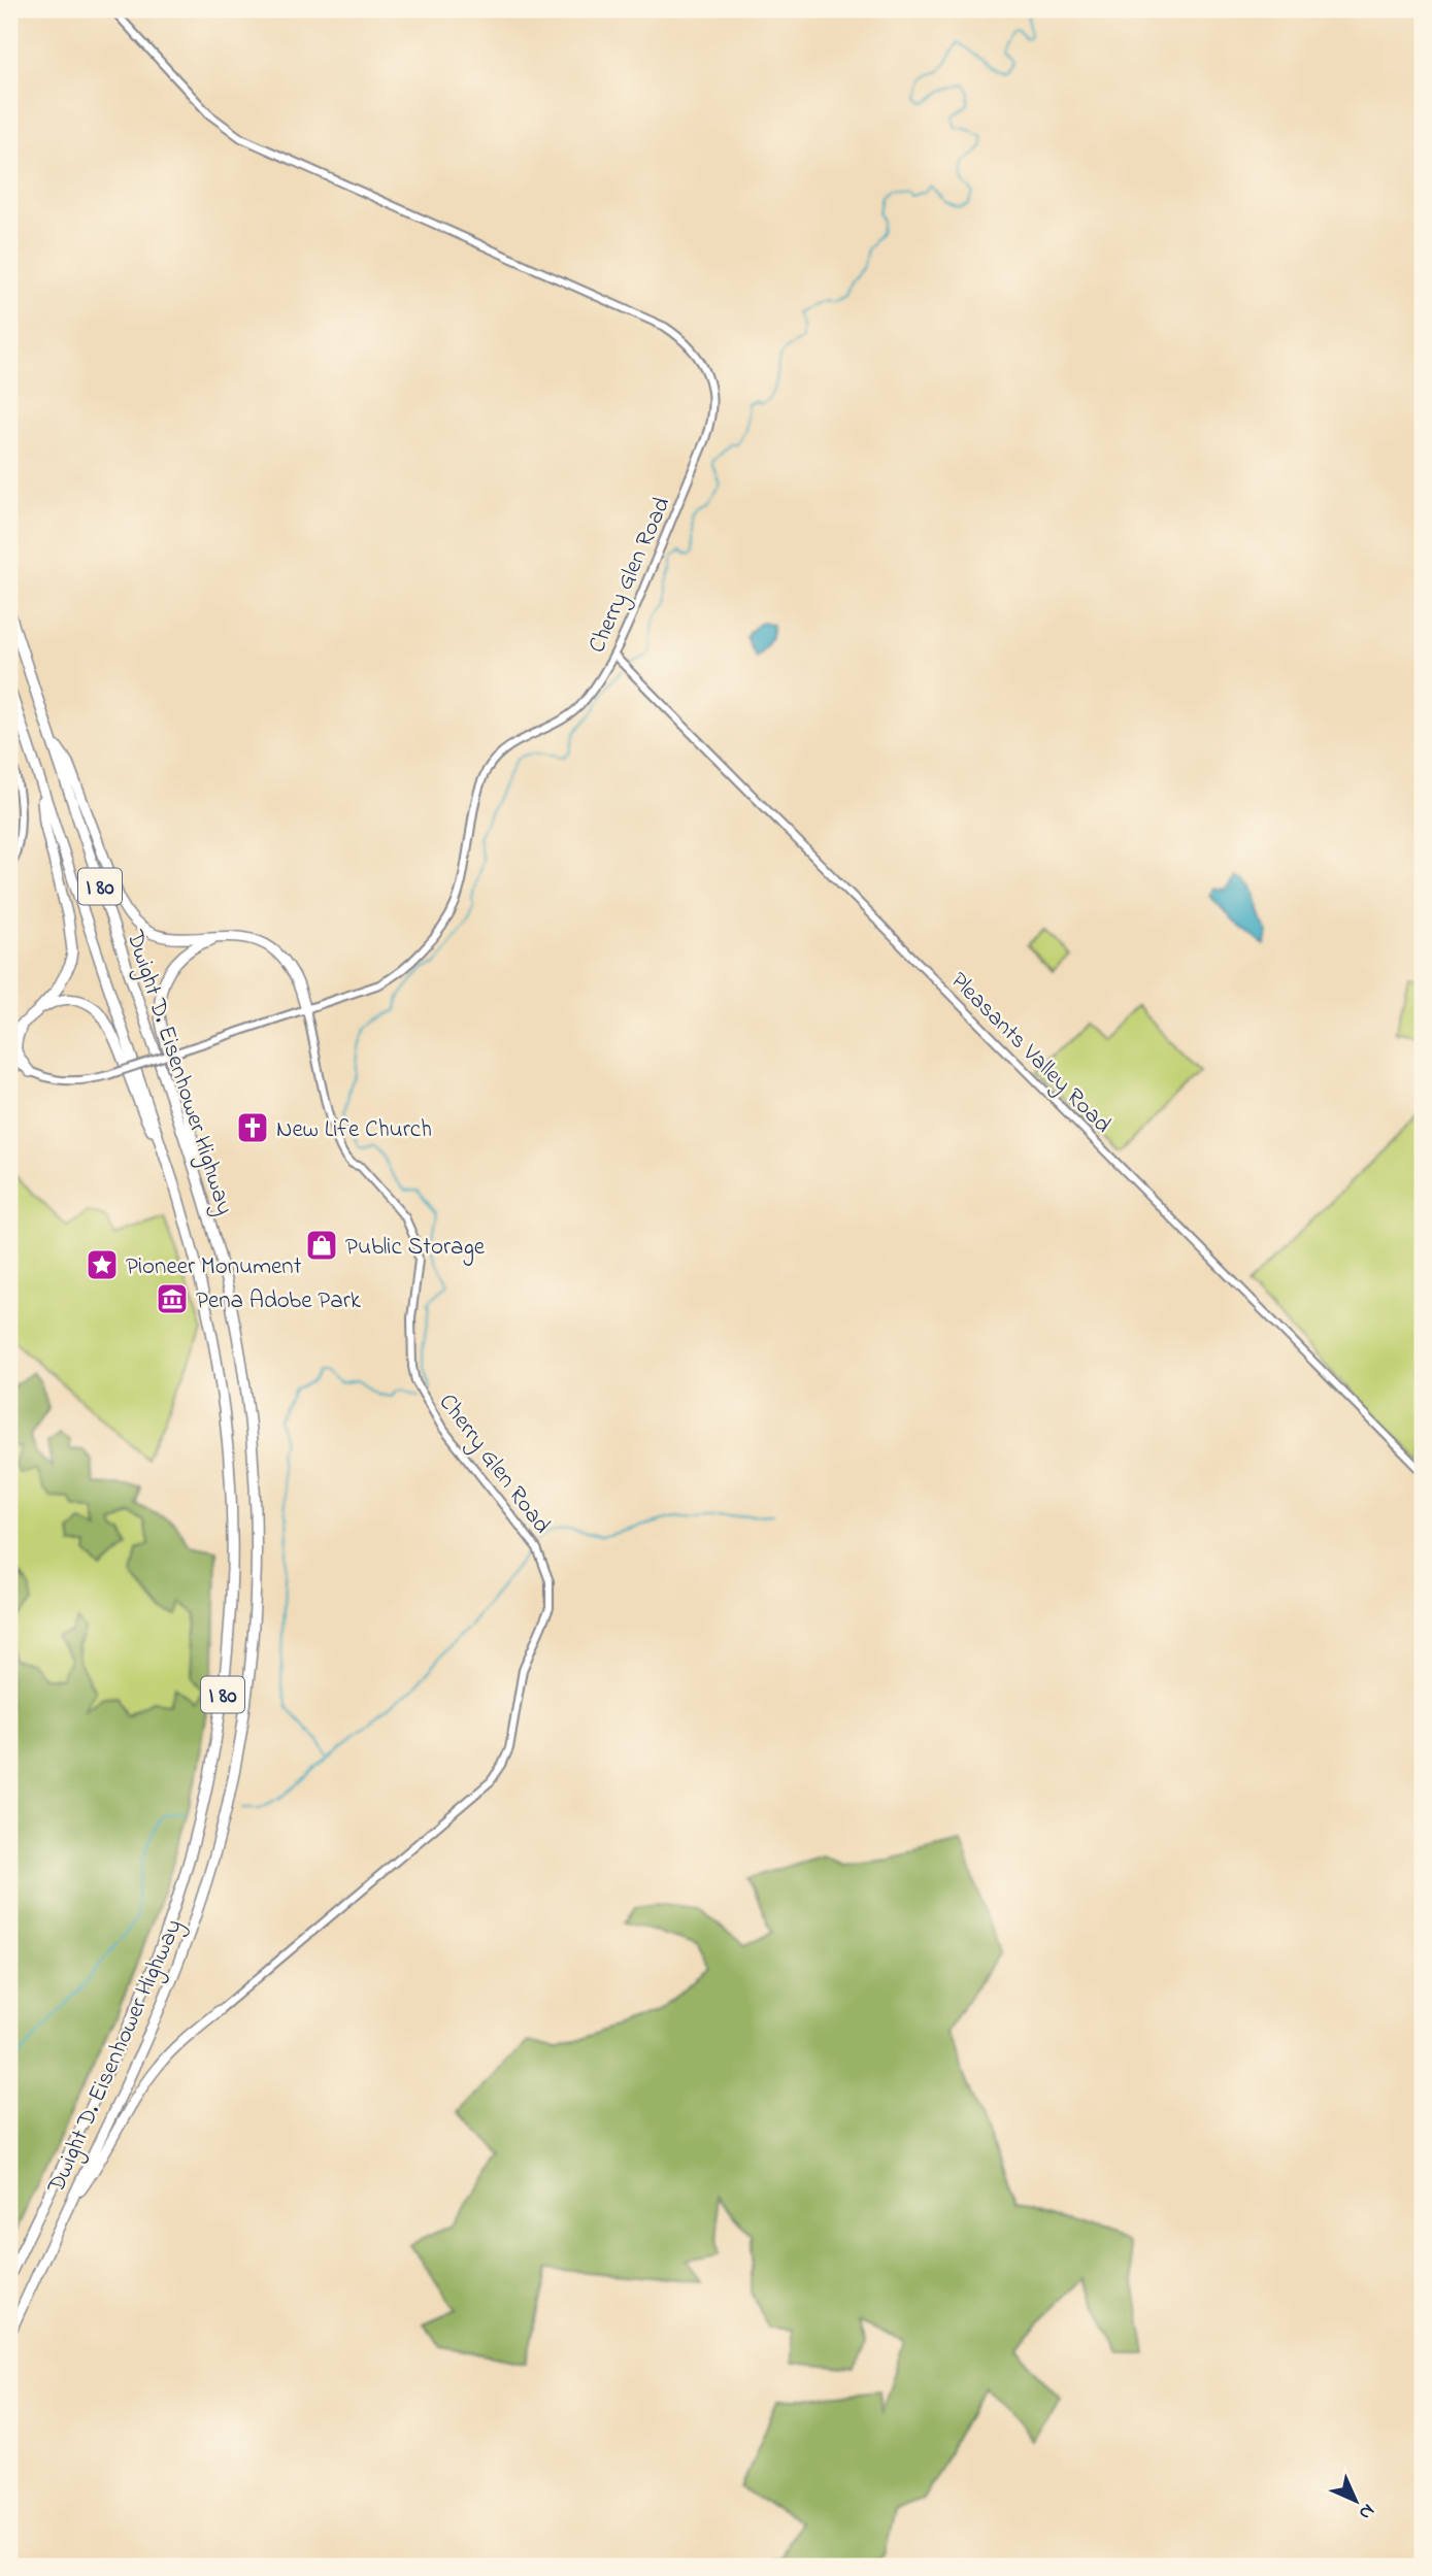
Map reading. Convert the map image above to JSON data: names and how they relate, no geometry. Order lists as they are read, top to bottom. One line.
{"streets":{"highway":["I 80","Dwight D. Eisenhower Highway"],"street":["Cherry Glen Road","Pleasants Valley Road"]},"crossings":[["Cherry Glen Road","Pleasants Valley Road"]],"places":{"church":["New Life Church"],"shop":["Public Storage"],"place":["Pioneer Monument"],"museum":["Pena Adobe Park"]},"north":"bottom right"}
